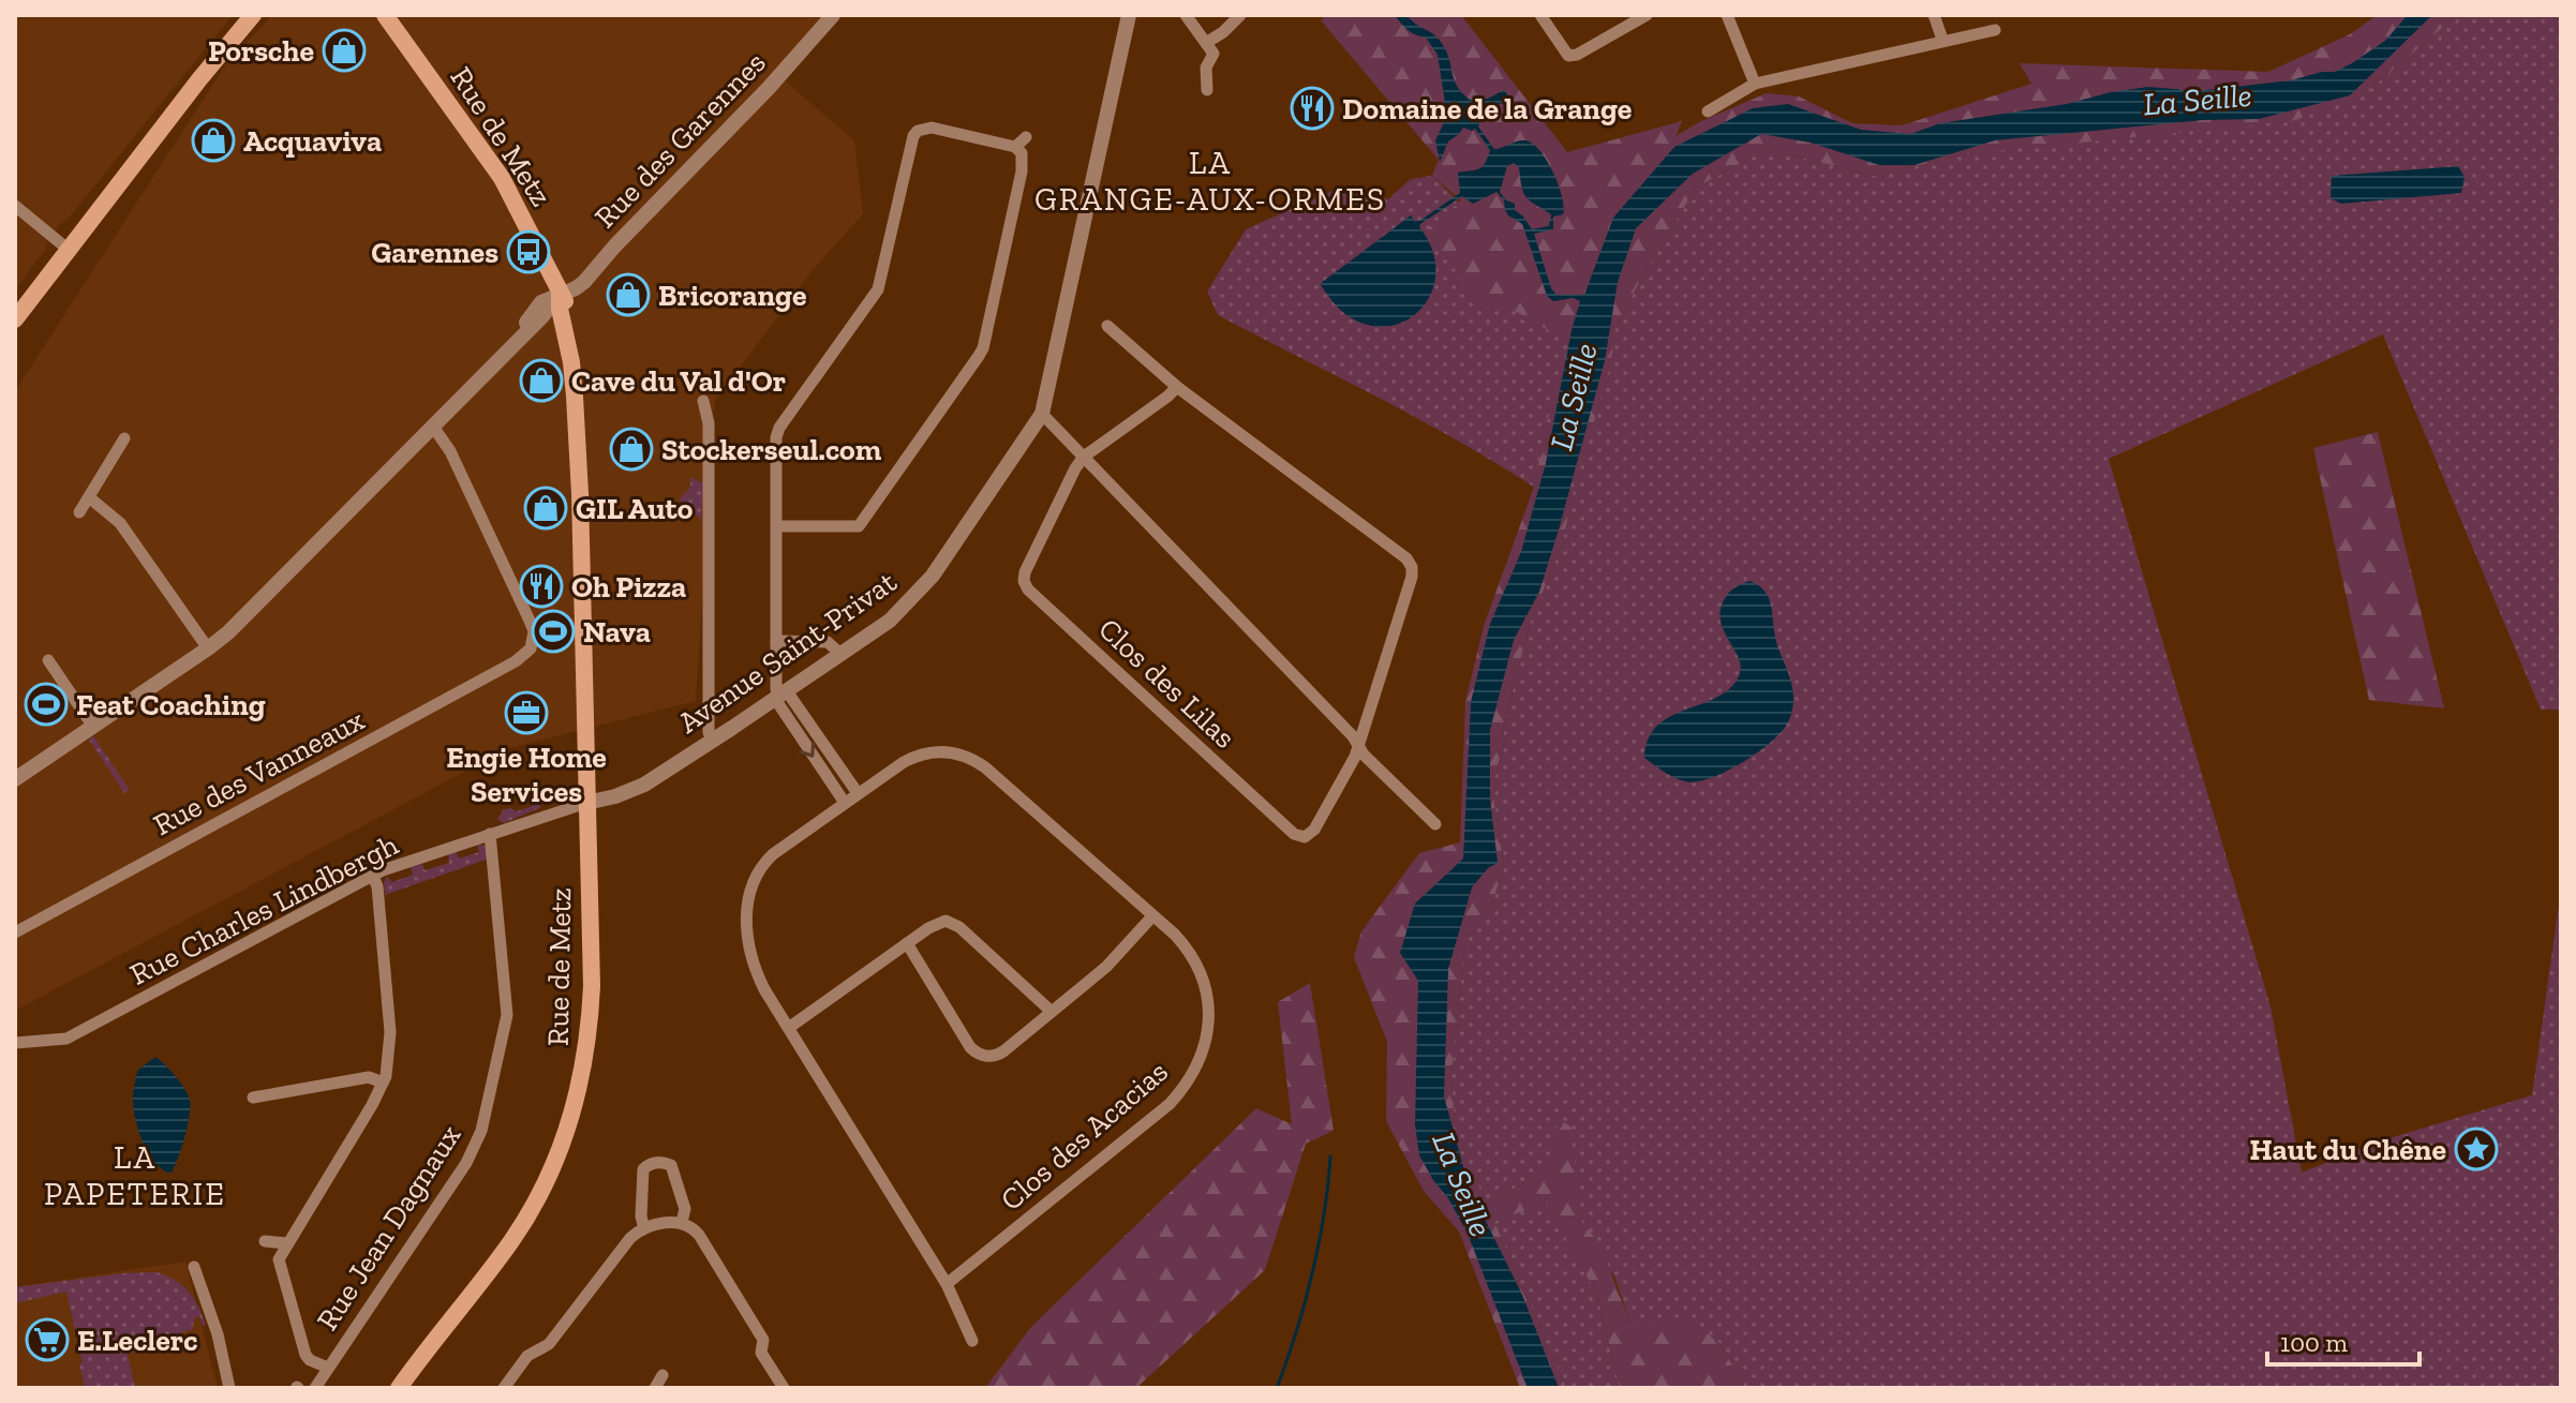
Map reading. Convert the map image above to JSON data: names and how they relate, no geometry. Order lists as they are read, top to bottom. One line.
{"streets":{"main road":["Rue de Metz"],"street":["Rue des Garennes","Avenue Saint-Privat","Clos des Lilas","Rue des Vanneaux","Rue Charles Lindbergh","Clos des Acacias","Rue Jean Dagnaux"]},"crossings":[["Rue de Metz","Rue des Garennes"],["Rue de Metz","Avenue Saint-Privat"],["Rue de Metz","Rue Charles Lindbergh"],["Rue des Garennes","Rue des Vanneaux"],["Avenue Saint-Privat","Rue Charles Lindbergh"],["Rue Charles Lindbergh","Rue Jean Dagnaux"]],"districts":["LA GRANGE-AUX-ORMES","LA PAPETERIE"],"water":["La Seille"],"places":{"shop":["Porsche","Acquaviva","Bricorange","Cave du Val d'Or","Stockerseul.com","GIL Auto"],"restaurant":["Domaine de la Grange","Oh Pizza"],"bus stop":["Garennes"],"sports":["Nava","Feat Coaching"],"office":["Engie Home Services"],"place":["Haut du Chêne"],"supermarket":["E.Leclerc"]},"scale_bar":"100 m"}
